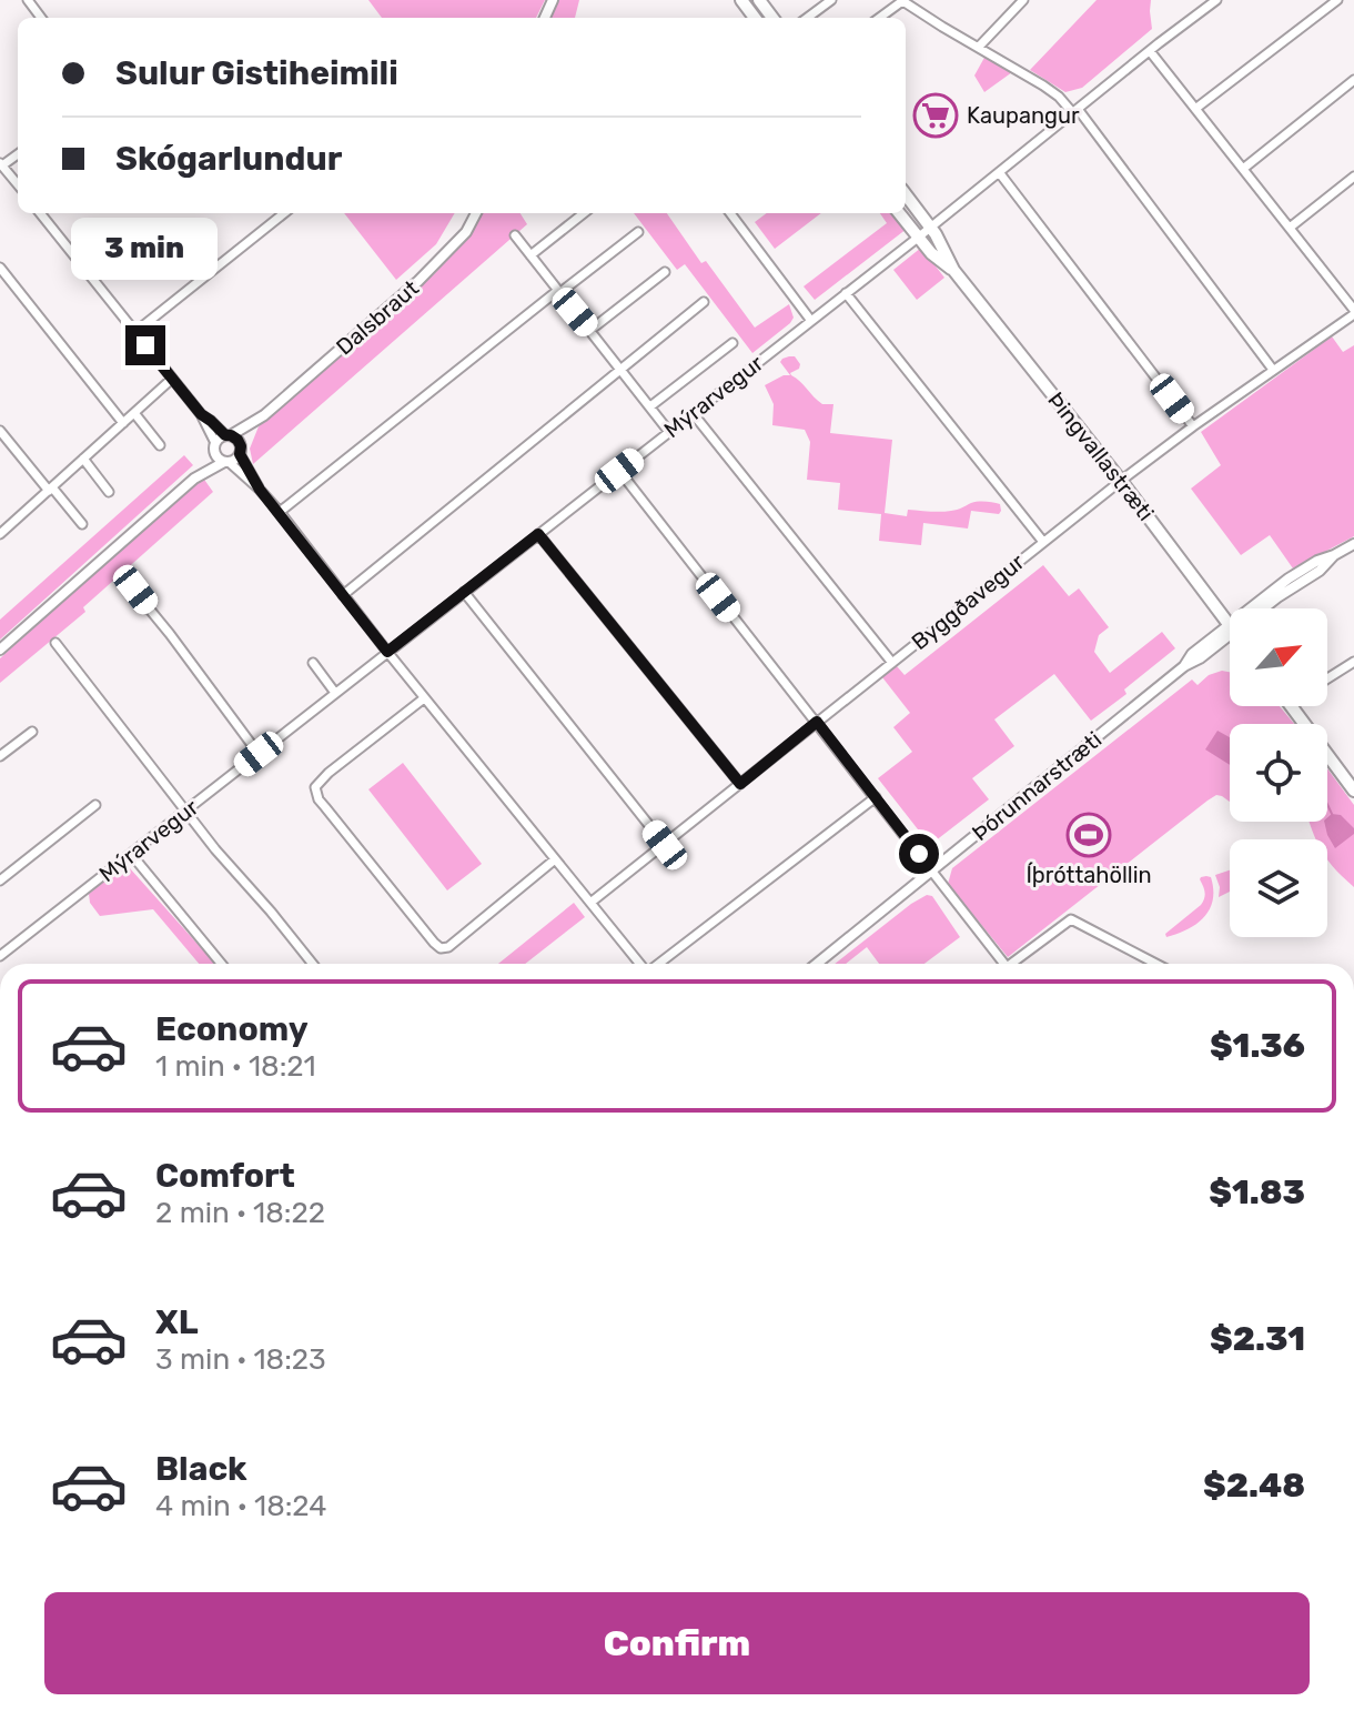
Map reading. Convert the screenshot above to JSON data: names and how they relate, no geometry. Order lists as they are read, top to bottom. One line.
{"streets":{"main road":["Þingvallastræti"],"street":["Dalsbraut","Mýrarvegur","Byggðavegur","Þórunnarstræti"]},"crossings":[["Mýrarvegur","Þingvallastræti"],["Þingvallastræti","Byggðavegur"]],"places":{"supermarket":["Kaupangur"],"sports":["Íþróttahöllin"]},"north":"top right","page":{"banner":["Sulur Gistiheimili","Skógarlundur"],"bubble":"3 min","list":[{"name":"Economy","note":"1 min · 18:21","value":"$1.36"},{"name":"Comfort","note":"2 min · 18:22","value":"$1.83"},{"name":"XL","note":"3 min · 18:23","value":"$2.31"},{"name":"Black","note":"4 min · 18:24","value":"$2.48"}],"buttons":"Confirm"}}
